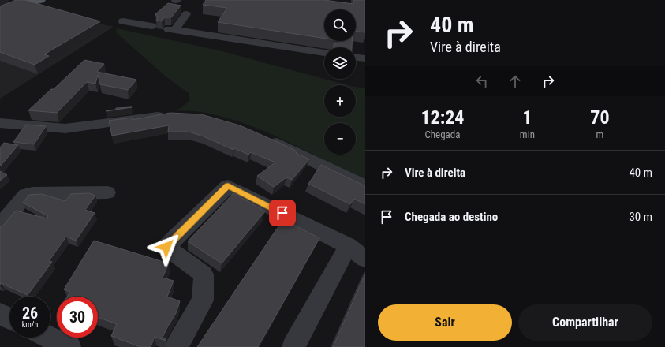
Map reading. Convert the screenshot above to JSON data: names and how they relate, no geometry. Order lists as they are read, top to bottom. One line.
{"page":{"turn":["40 m","Vire à direita"],"map_buttons":["+","−"],"eta":["12:24","Chegada","1","min","70","m"],"list":[{"name":"Vire à direita","value":"40 m"},{"name":"Chegada ao destino","value":"30 m"}],"speed":"26 km/h","limit":"30","buttons":["Sair","Compartilhar"]}}
